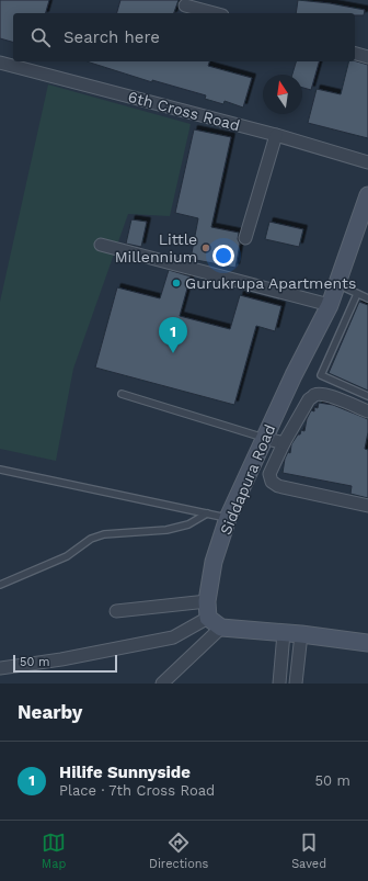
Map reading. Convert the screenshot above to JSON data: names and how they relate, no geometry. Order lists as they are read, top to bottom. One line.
{"streets":{"street":["6th Cross Road","Siddapura Road"]},"places":["Little Millennium","Gurukrupa Apartments"],"scale_bar":"50 m","north":"top","page":{"search":"Search here","pins":"1","scale":"50 m","heading":"Nearby","list":[{"mark":"1","name":"Hilife Sunnyside","note":"Place · 7th Cross Road","value":"50 m"}],"nav":["Map","Directions","Saved"]}}
